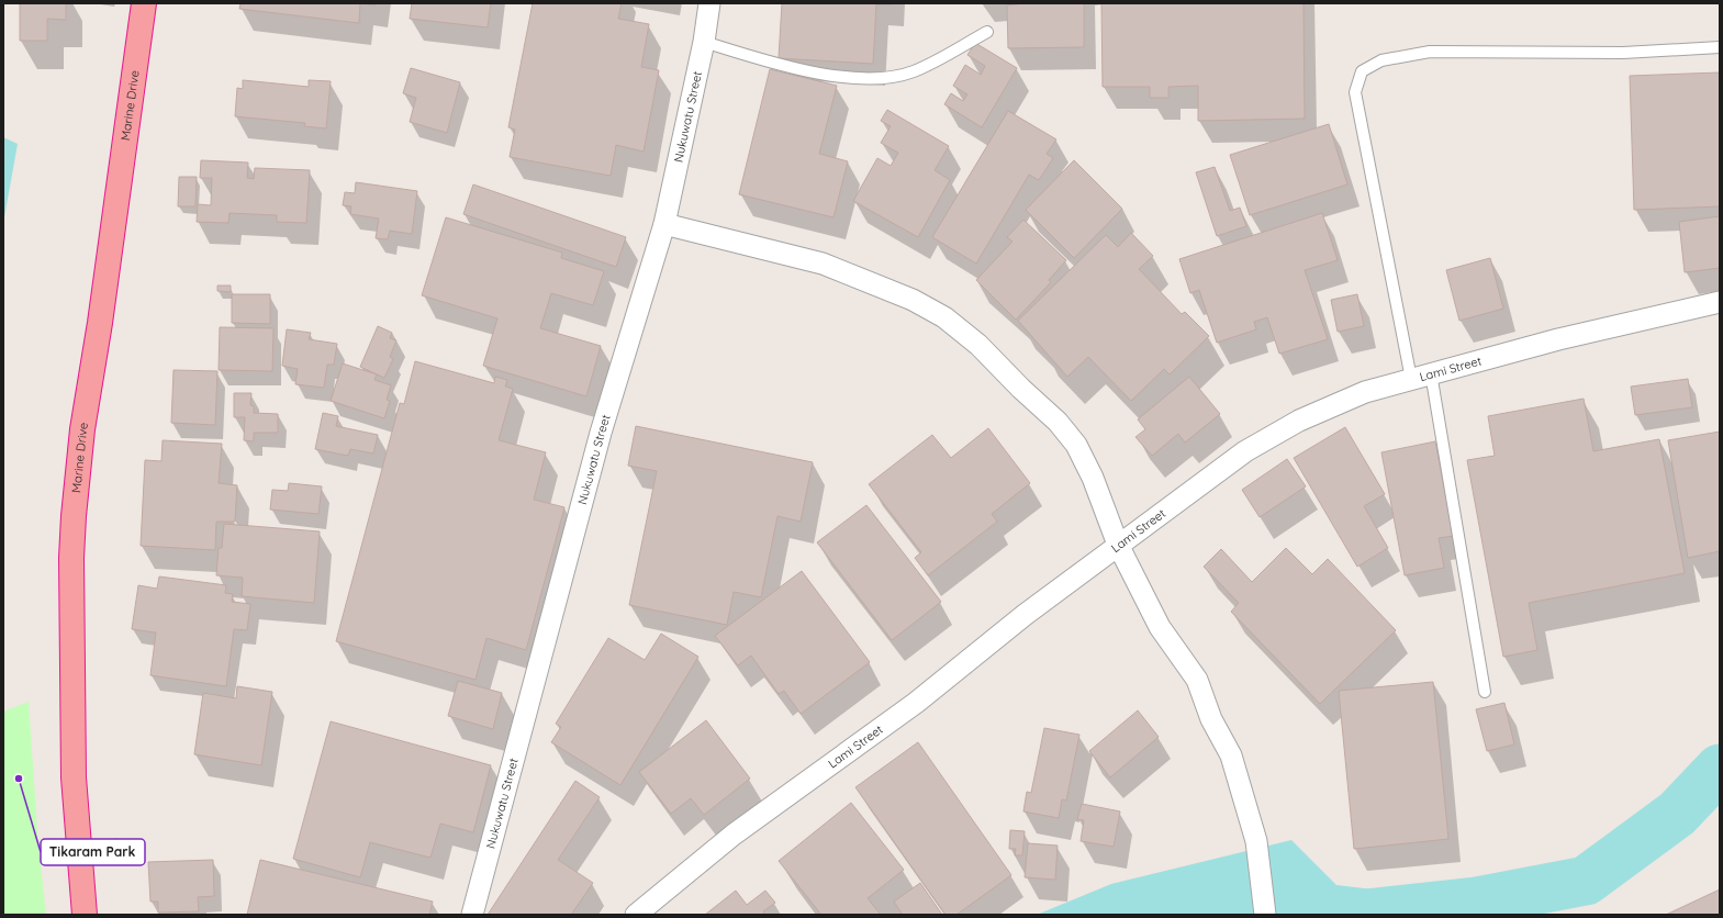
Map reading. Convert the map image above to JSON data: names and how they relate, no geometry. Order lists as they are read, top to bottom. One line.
{"streets":{"highway":["Marine Drive"],"street":["Nukuwatu Street","Lami Street"]},"places":["Tikaram Park"]}
